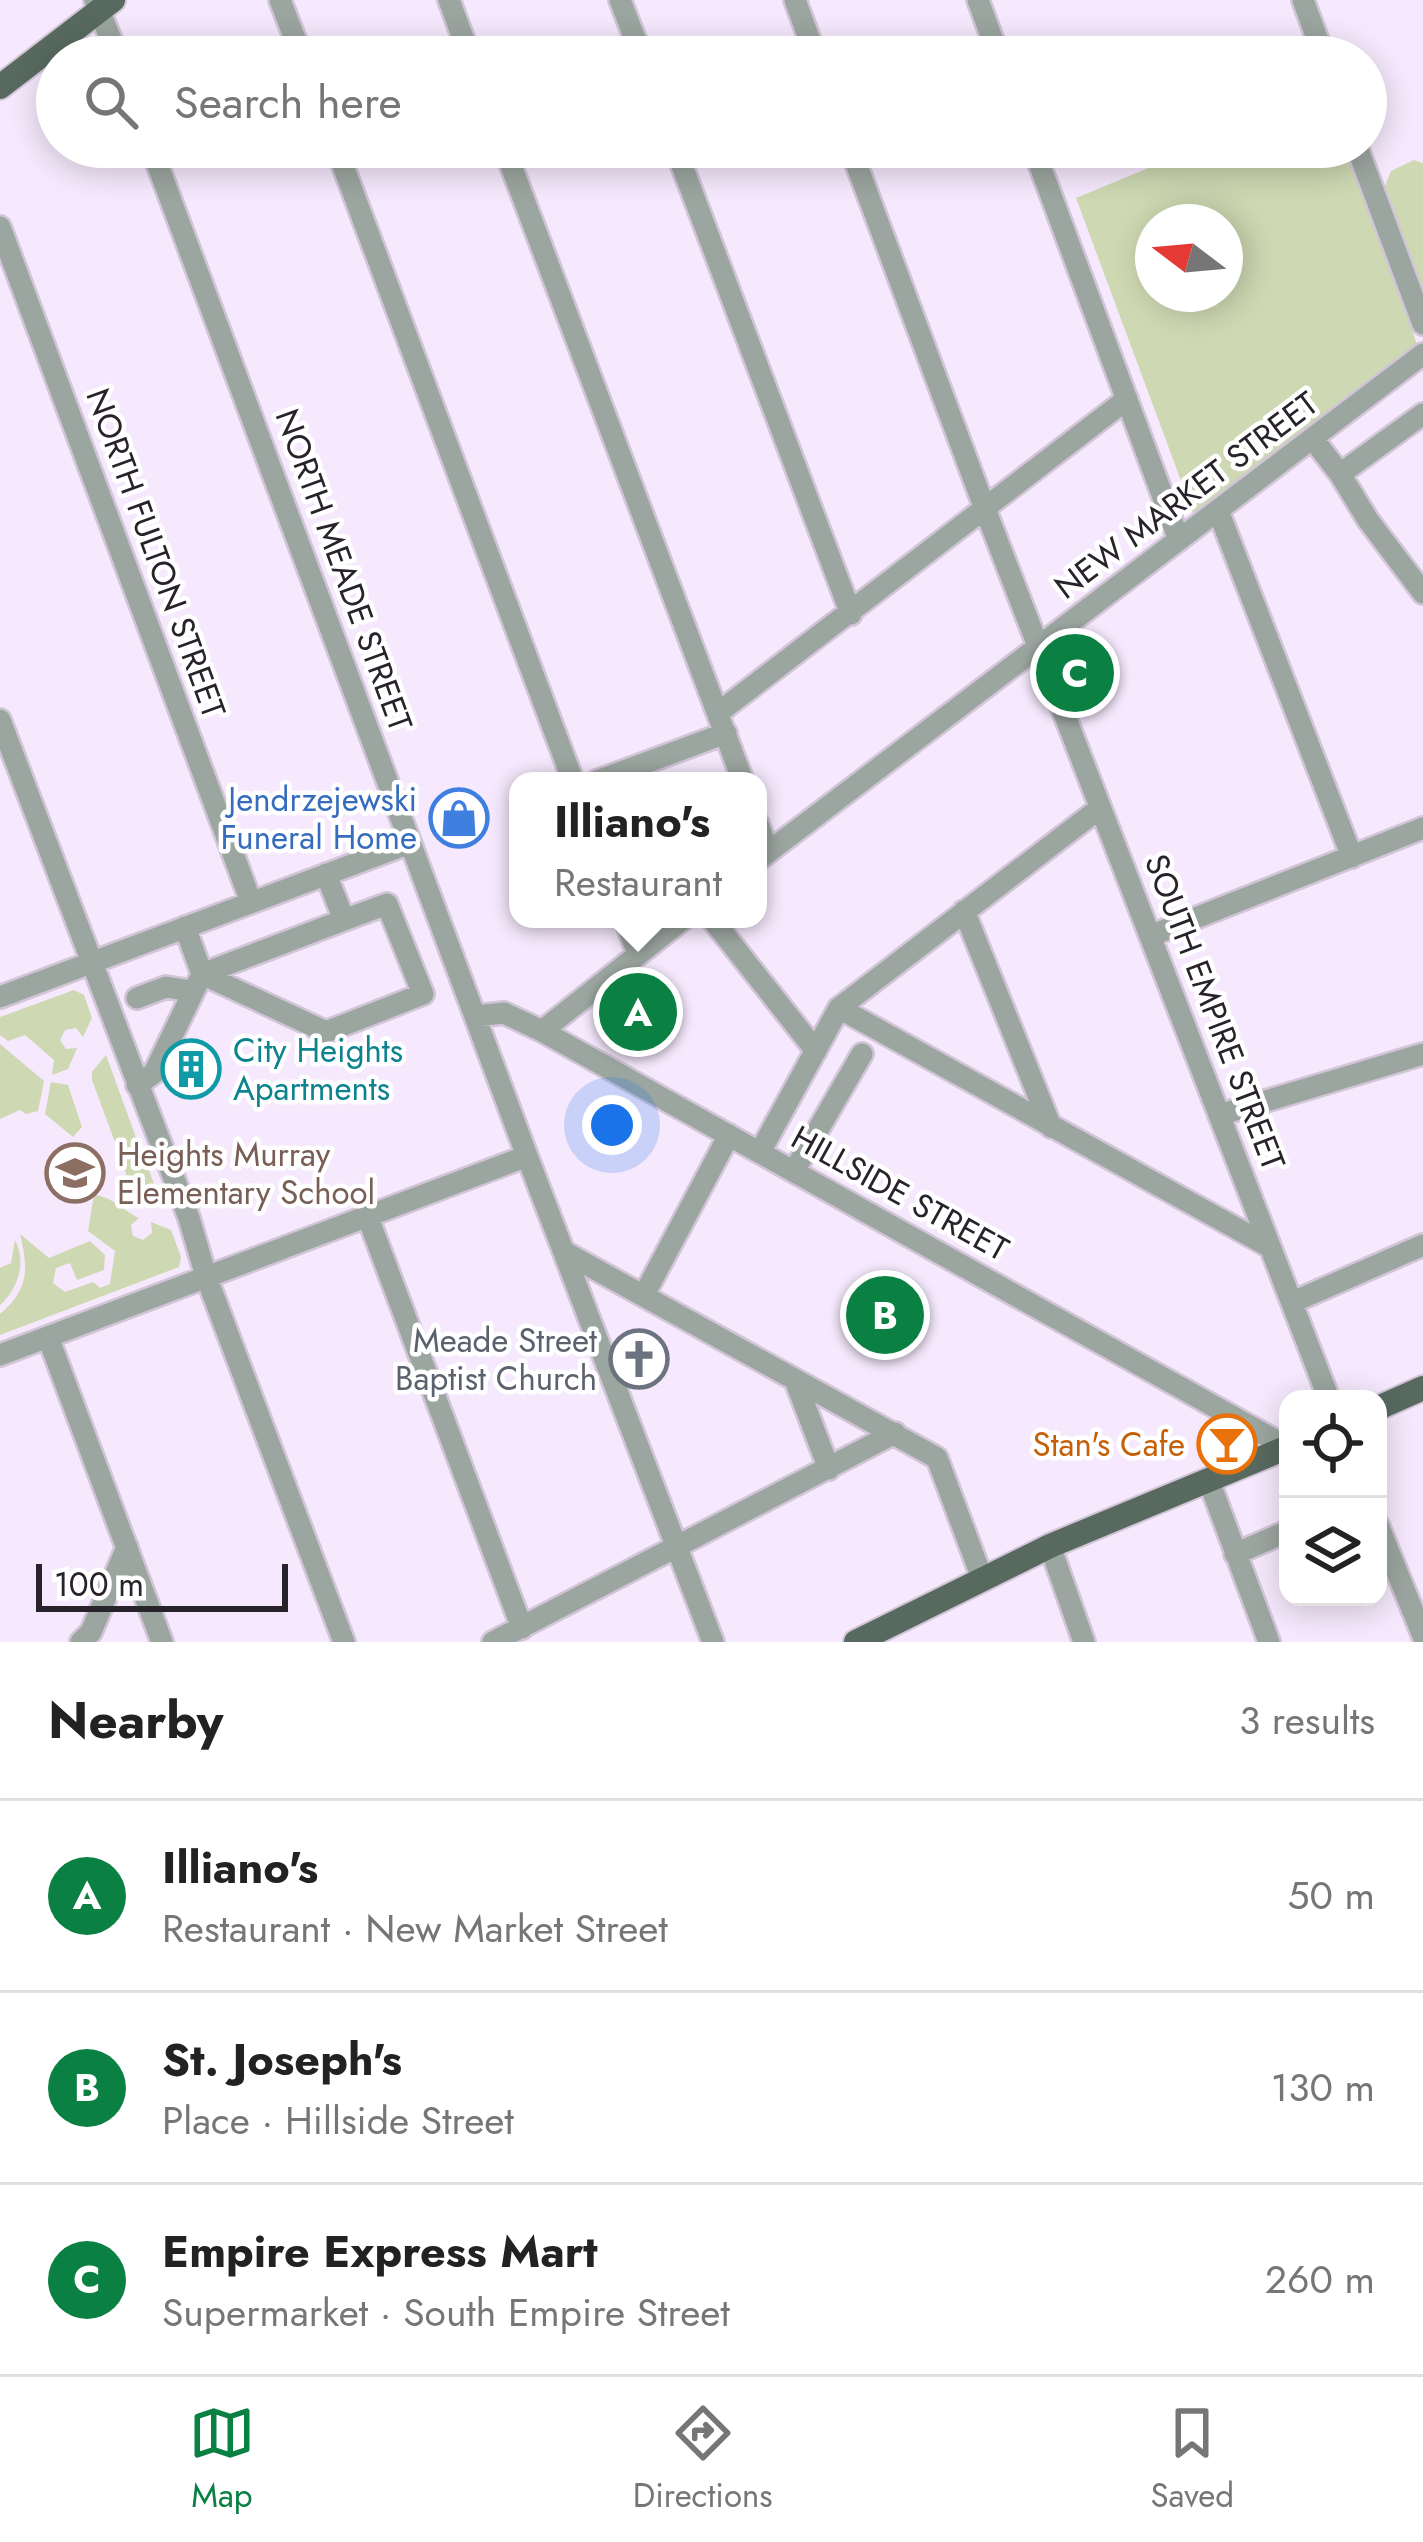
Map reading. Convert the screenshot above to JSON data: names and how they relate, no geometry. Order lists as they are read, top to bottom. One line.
{"streets":{"street":["NEW MARKET STREET","NORTH FULTON STREET","NORTH MEADE STREET","SOUTH EMPIRE STREET","HILLSIDE STREET"]},"crossings":[["NEW MARKET STREET","SOUTH EMPIRE STREET"],["NORTH MEADE STREET","HILLSIDE STREET"]],"places":{"shop":["Jendrzejewski Funeral Home"],"building":["City Heights Apartments"],"school or university":["Heights Murray Elementary School"],"church":["Meade Street Baptist Church"],"bar":["Stan's Cafe"]},"scale_bar":"100 m","north":"left","page":{"search":"Search here","pins":["C","A","B"],"popup":["Illiano's","Restaurant"],"scale":"100 m","heading":["Nearby","3 results"],"list":[{"mark":"A","name":"Illiano's","note":"Restaurant · New Market Street","value":"50 m"},{"mark":"B","name":"St. Joseph's","note":"Place · Hillside Street","value":"130 m"},{"mark":"C","name":"Empire Express Mart","note":"Supermarket · South Empire Street","value":"260 m"}],"nav":["Map","Directions","Saved"]}}
